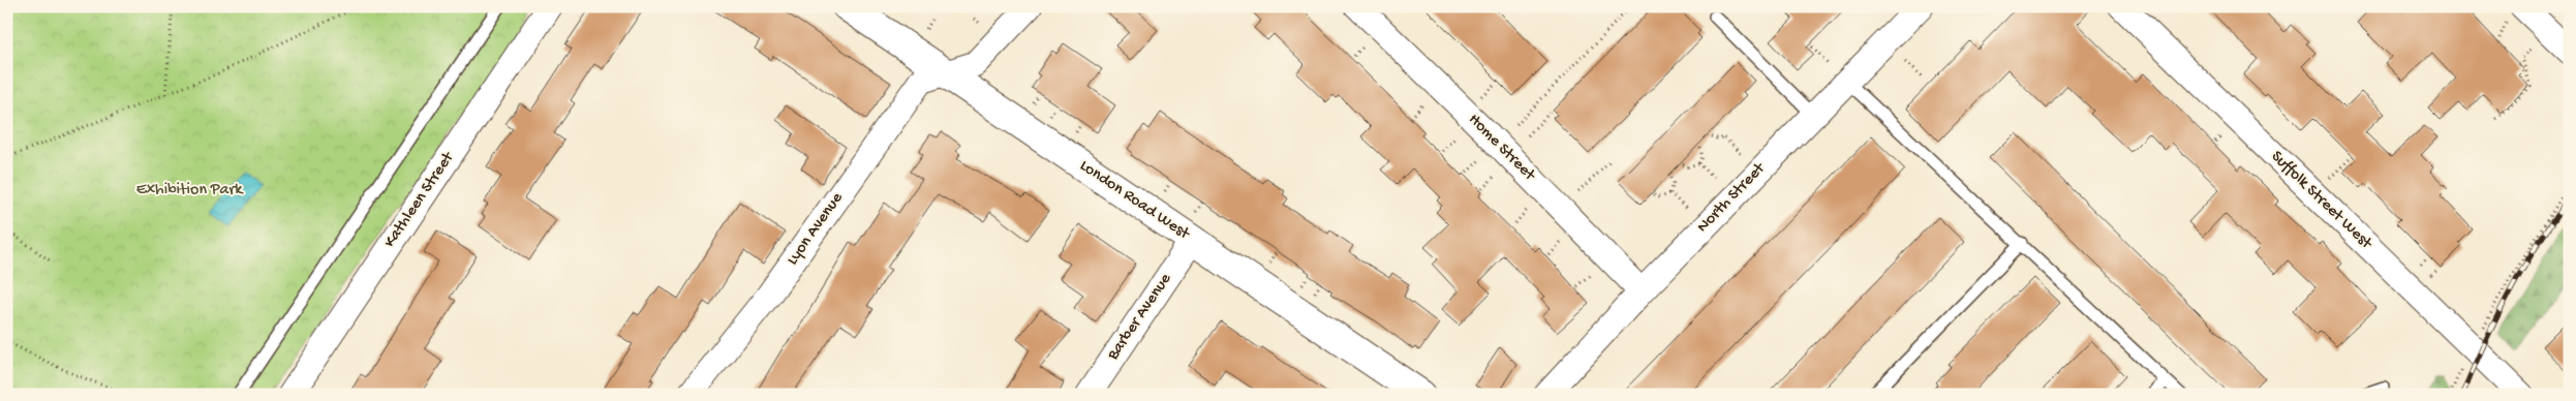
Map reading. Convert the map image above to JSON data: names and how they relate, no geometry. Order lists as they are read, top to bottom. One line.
{"streets":{"street":["Home Street","North Street","Kathleen Street","London Road West","Suffolk Street West","Lyon Avenue","Barber Avenue"]},"crossings":[["Home Street","North Street"],["London Road West","Lyon Avenue"],["London Road West","Barber Avenue"]],"parks":["Exhibition Park"]}
